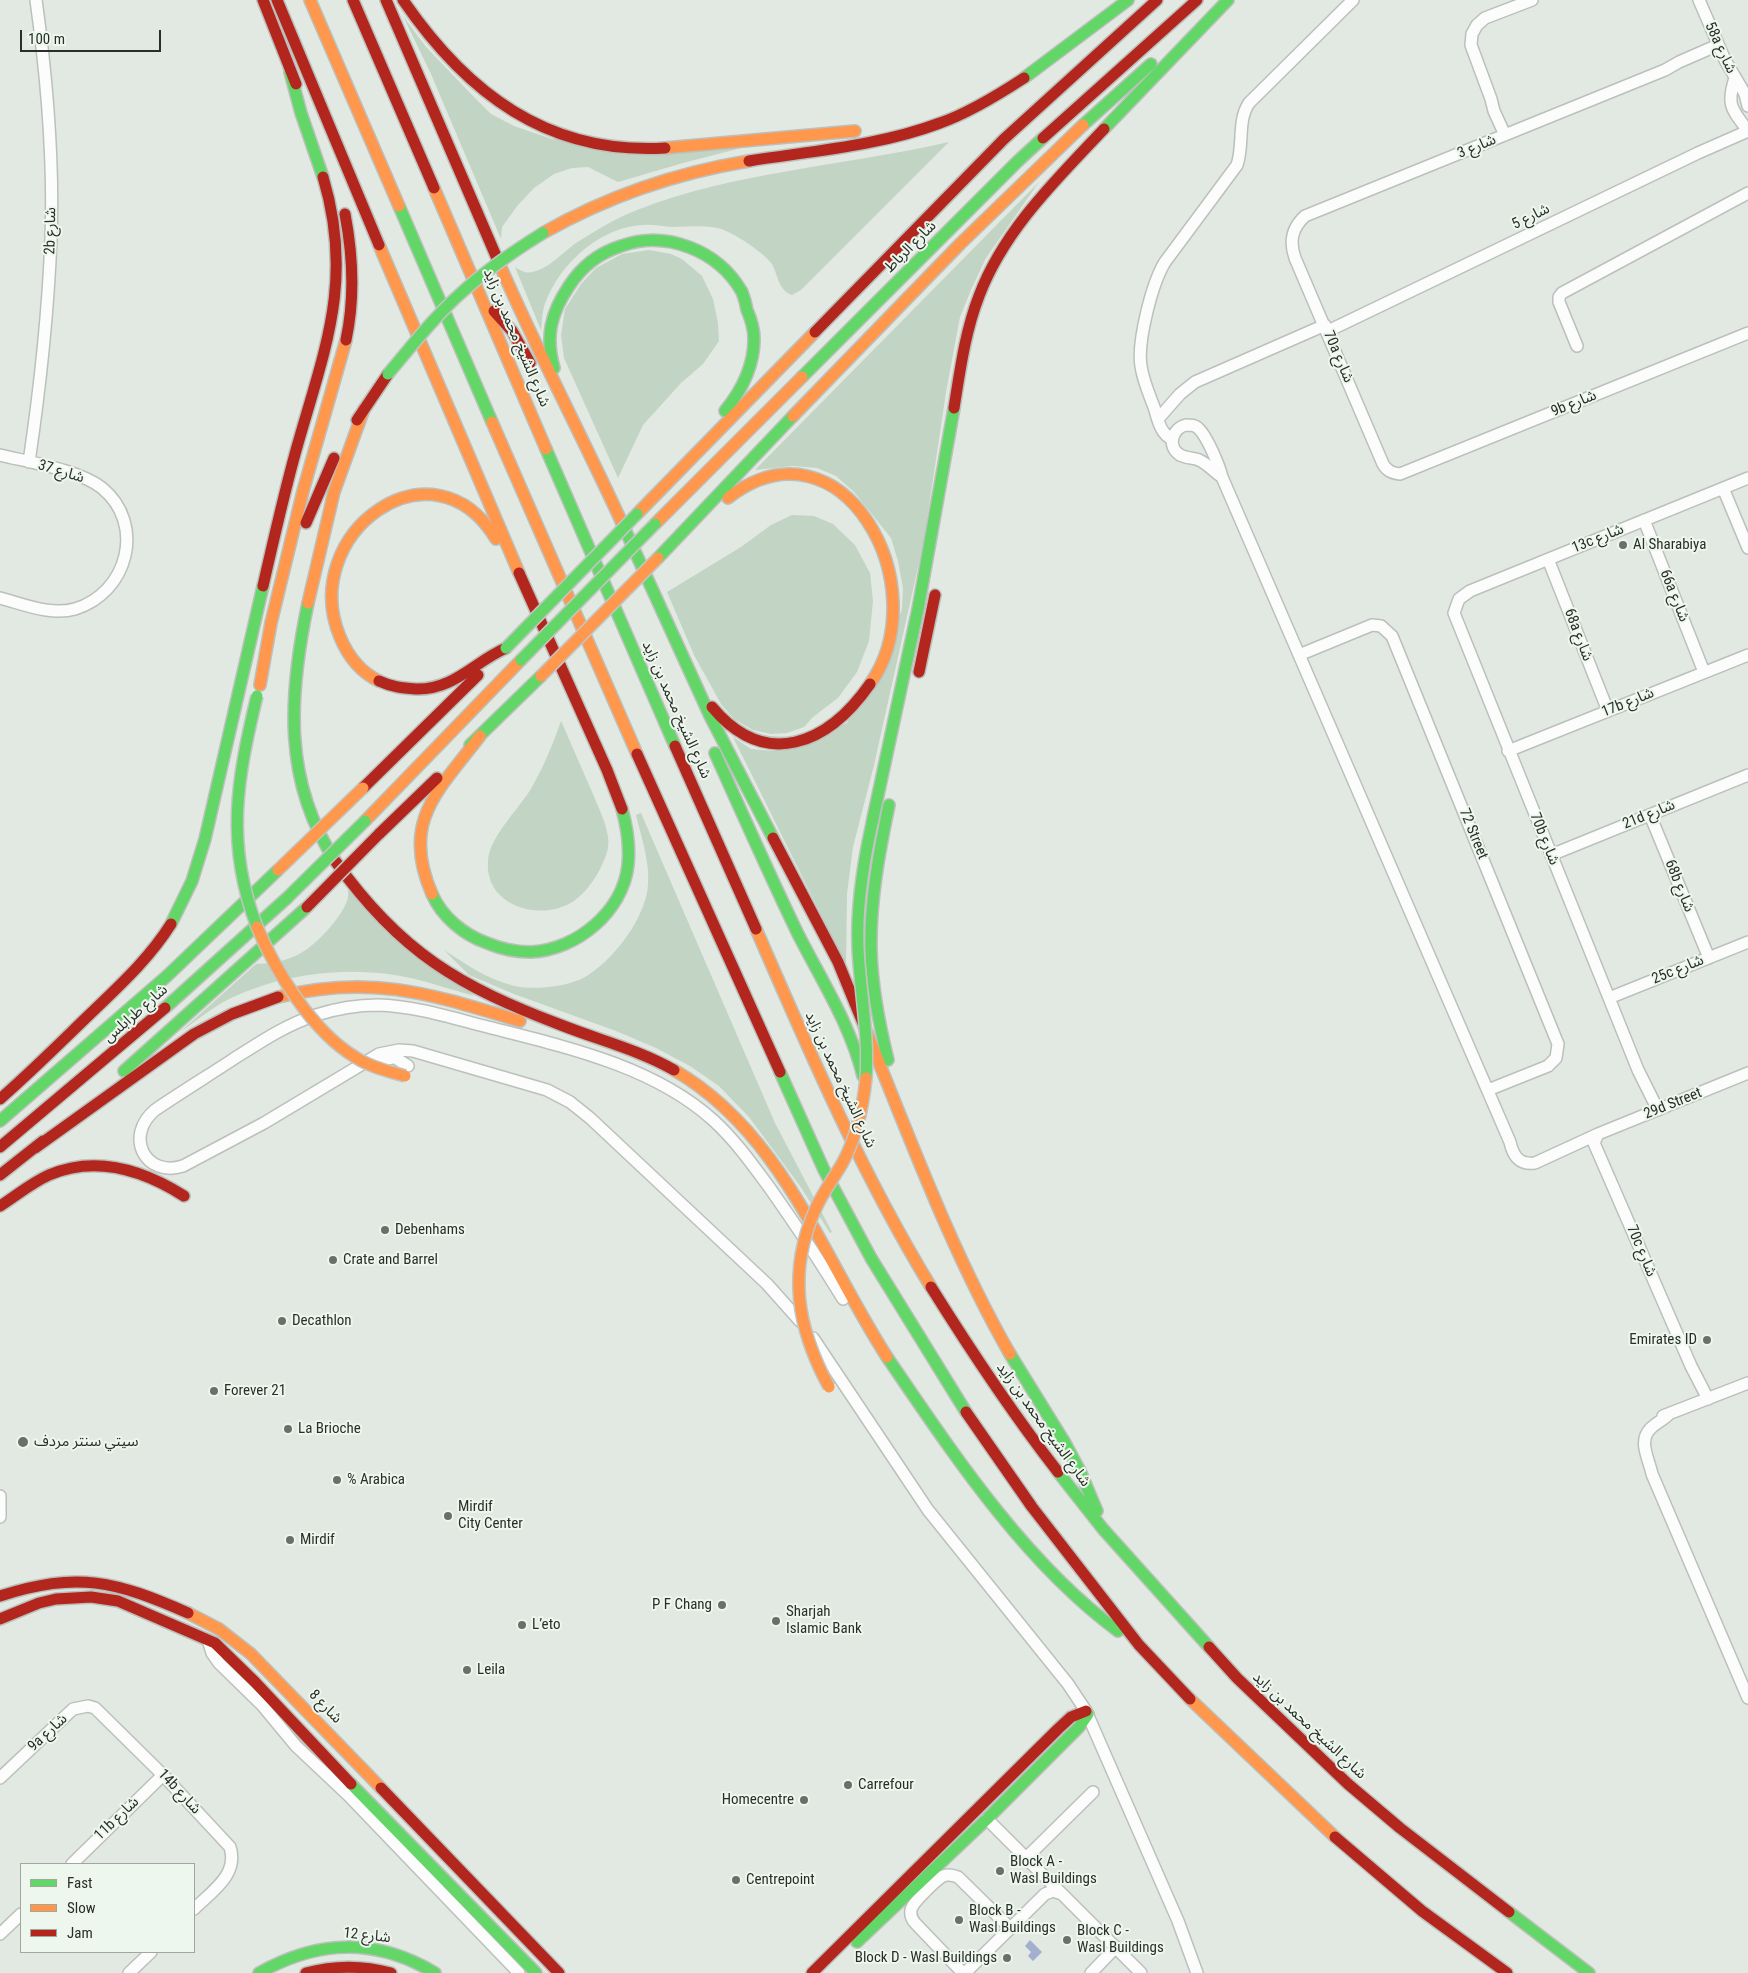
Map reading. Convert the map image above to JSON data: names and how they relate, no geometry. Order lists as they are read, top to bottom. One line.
{"streets":{"main road":["شارع الرباط","شارع الشيخ محمد بن زايد","شارع طرابلس","شارع 8","شارع 12"],"street":["58a شارع","شارع 3","شارع 5","2b شارع","70a شارع","9b شارع","شارع 37","13c شارع","66a شارع","68a شارع","17b شارع","21d شارع","72 Street","70b شارع","68b شارع","25c شارع","29d Street","70c شارع","9a شارع","14b شارع","11b شارع"]},"crossings":[["58a شارع","شارع 3"],["شارع 3","70a شارع"],["شارع 5","70a شارع"],["2b شارع","شارع 37"],["شارع الرباط","شارع طرابلس"],["70a شارع","9b شارع"],["13c شارع","66a شارع"],["13c شارع","68a شارع"],["13c شارع","70b شارع"],["66a شارع","17b شارع"],["68a شارع","17b شارع"],["17b شارع","70b شارع"],["21d شارع","70b شارع"],["21d شارع","68b شارع"],["72 Street","29d Street"],["70b شارع","25c شارع"],["70b شارع","29d Street"],["68b شارع","25c شارع"],["29d Street","70c شارع"],["9a شارع","14b شارع"],["14b شارع","11b شارع"]],"places":["Al Sharabiya","Debenhams","Crate and Barrel","Decathlon","Emirates ID","Forever 21","La Brioche","سيتي سنتر مردف","% Arabica","Mirdif City Center","Mirdif","P F Chang","Sharjah Islamic Bank","L’eto","Leila","Carrefour","Homecentre","Block A - Wasl Buildings","Centrepoint","Block B - Wasl Buildings","Block C - Wasl Buildings","Block D - Wasl Buildings"],"legend":["Fast","Slow","Jam"],"scale_bar":"100 m"}
